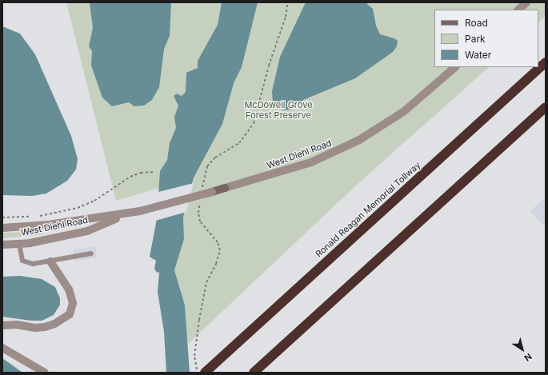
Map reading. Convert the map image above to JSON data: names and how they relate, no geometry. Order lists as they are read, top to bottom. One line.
{"streets":{"highway":["Ronald Reagan Memorial Tollway"],"main road":["West Diehl Road"]},"parks":["McDowell Grove Forest Preserve"],"legend":["Road","Park","Water"],"north":"bottom right"}
